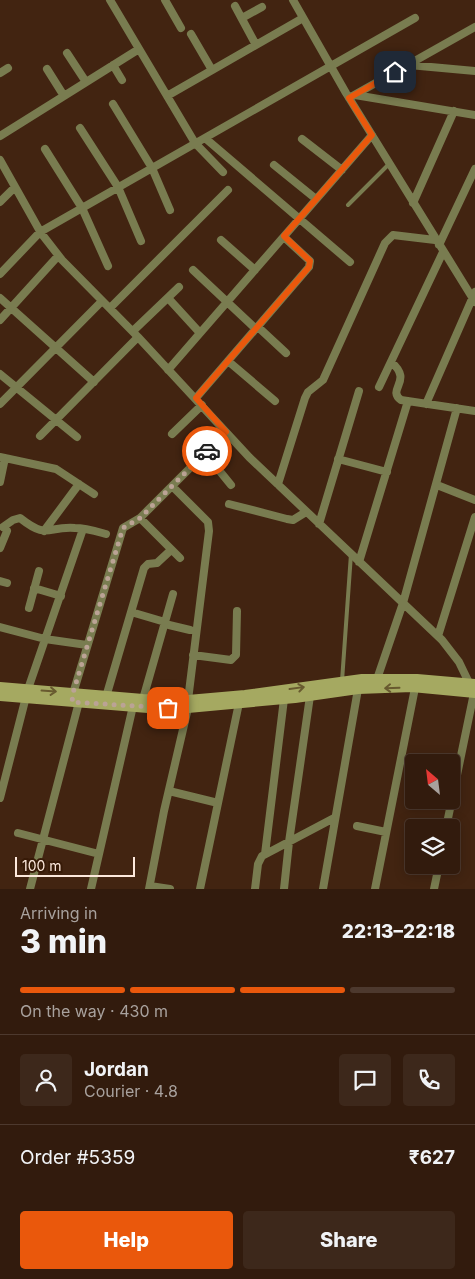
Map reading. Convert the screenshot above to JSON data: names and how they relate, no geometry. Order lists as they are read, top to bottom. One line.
{"scale_bar":"100 m","north":"top left","page":{"scale":"100 m","heading":["3 min","Arriving in","22:13–22:18"],"panel":["Jordan","Courier · 4.8","Order #5359","₹627"],"bar":"On the way · 430 m","buttons":["Help","Share"]}}
